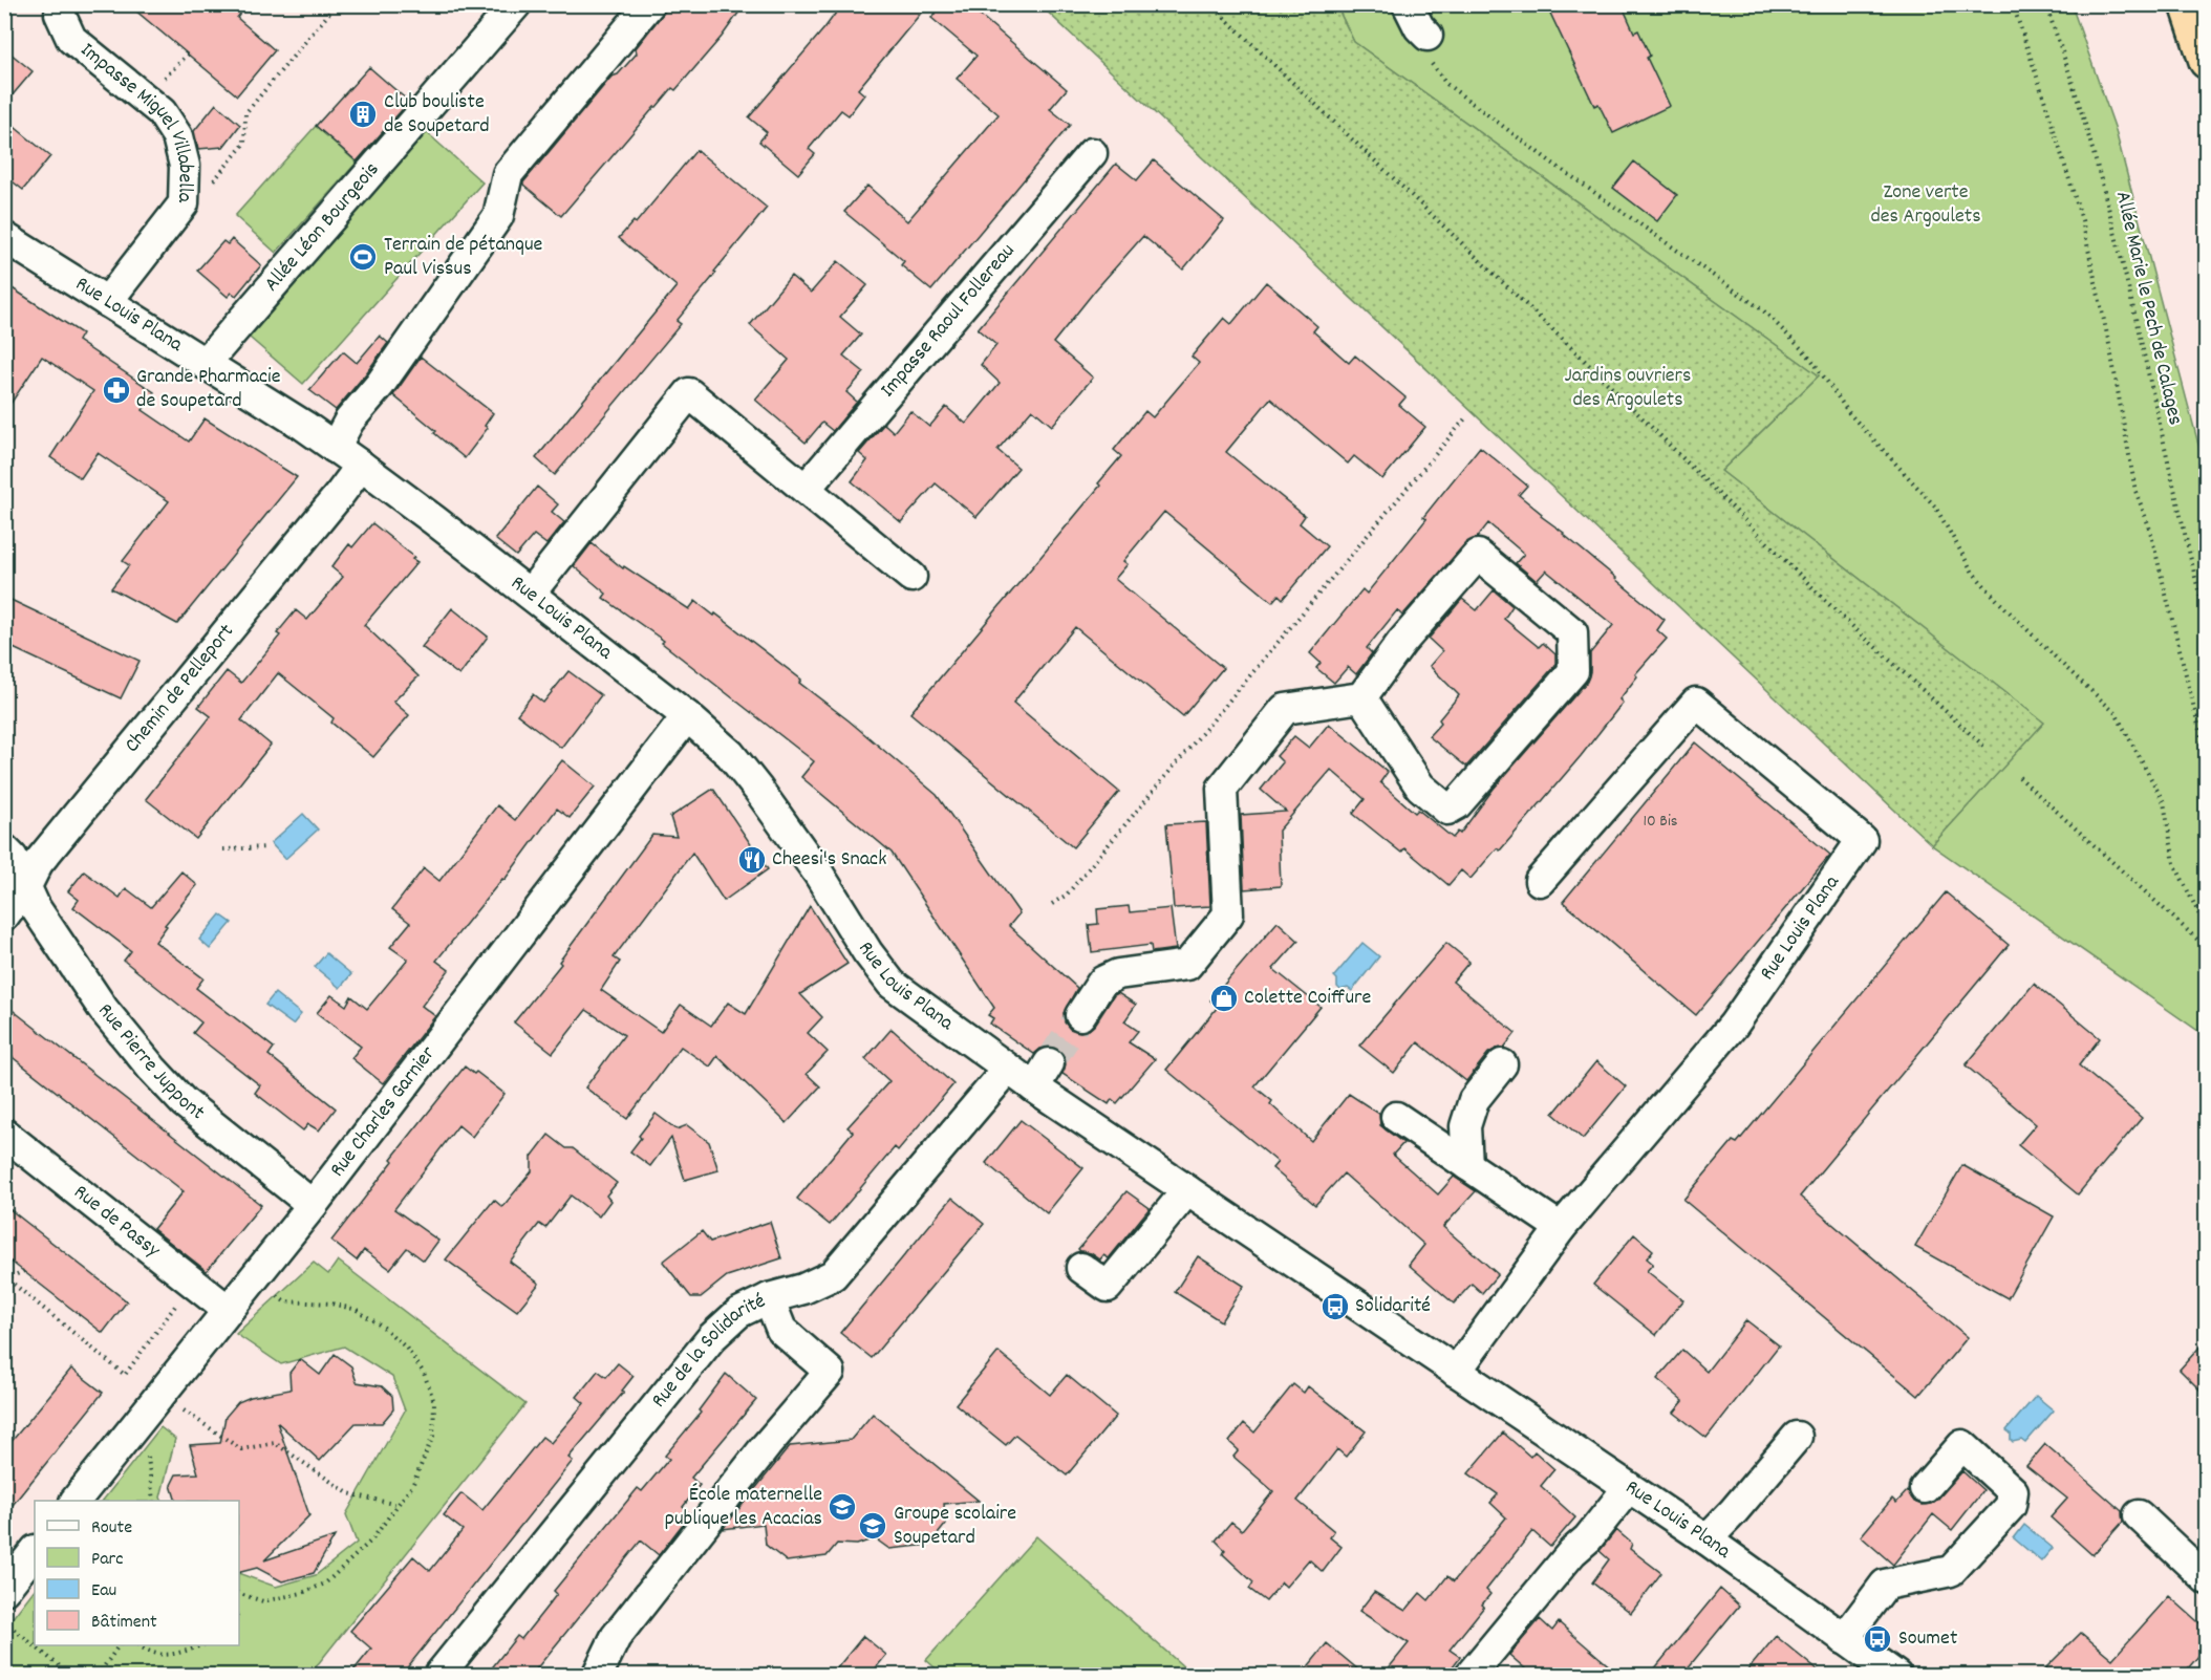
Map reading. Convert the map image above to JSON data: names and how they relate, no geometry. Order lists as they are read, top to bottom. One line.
{"streets":{"street":["Impasse Miguel Villabella","Allée Léon Bourgeois","Rue Louis Plana","Impasse Raoul Follereau","Chemin de Pelleport","Rue Pierre Juppont","Rue Charles Garnier","Rue de Passy","Rue de la Solidarité"],"path":["Allée Marie le Pech de Calages"]},"crossings":[["Impasse Miguel Villabella","Rue Louis Plana"],["Allée Léon Bourgeois","Rue Louis Plana"],["Rue Louis Plana","Chemin de Pelleport"],["Rue Louis Plana","Rue Charles Garnier"],["Rue Louis Plana","Rue de la Solidarité"],["Chemin de Pelleport","Rue Pierre Juppont"],["Rue Pierre Juppont","Rue Charles Garnier"],["Rue Charles Garnier","Rue de Passy"]],"parks":["Zone verte des Argoulets","Jardins ouvriers des Argoulets"],"places":{"building":["Club bouliste de Soupetard"],"sports":["Terrain de pétanque Paul Vissus"],"pharmacy":["Grande Pharmacie de Soupetard"],"restaurant":["Cheesi's Snack"],"shop":["Colette Coiffure"],"bus stop":["Solidarité","Soumet"],"school or university":["École maternelle publique les Acacias","Groupe scolaire Soupetard"]},"house_numbers":["10 Bis"],"legend":["Route","Parc","Eau","Bâtiment"]}
